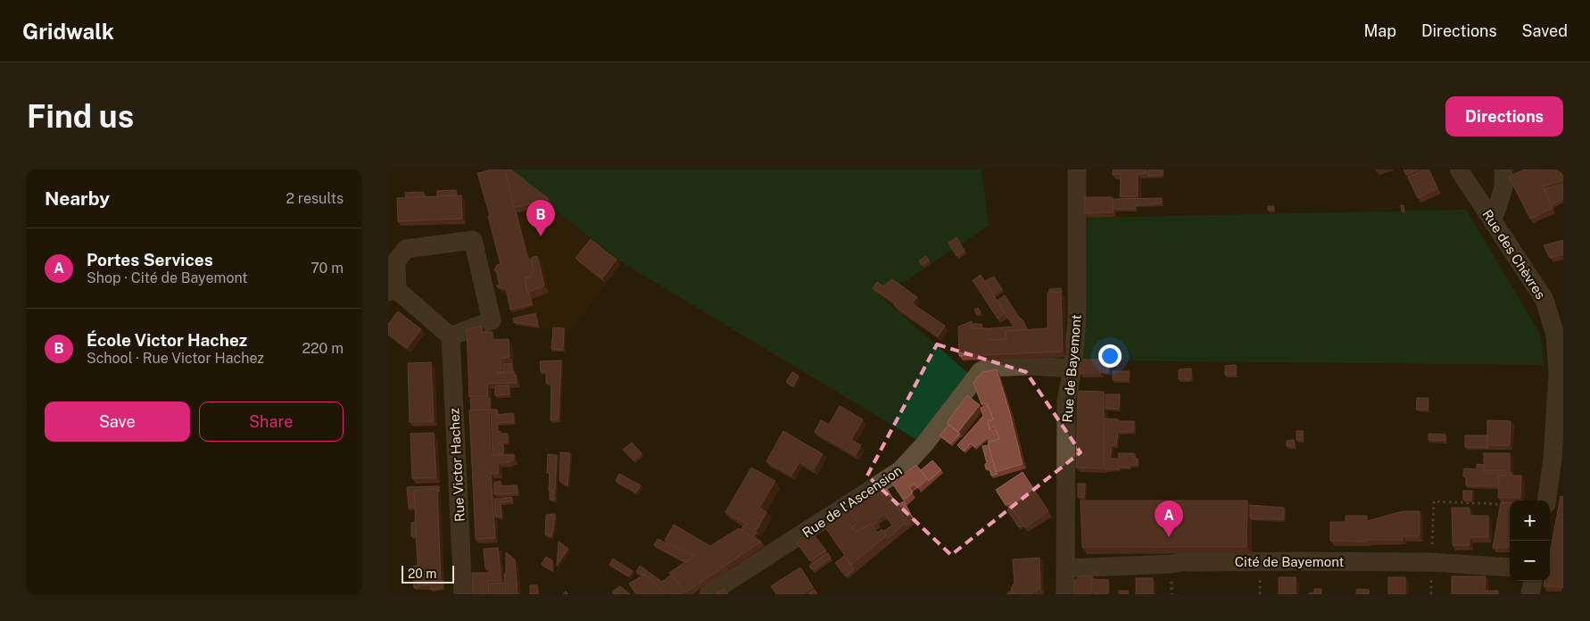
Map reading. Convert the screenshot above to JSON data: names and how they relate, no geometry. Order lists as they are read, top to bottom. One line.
{"streets":{"street":["Rue des Chèvres","Rue de Bayemont","Rue Victor Hachez","Rue de l'Ascension","Cité de Bayemont"]},"crossings":[["Rue de Bayemont","Rue de l'Ascension"],["Rue de Bayemont","Cité de Bayemont"]],"scale_bar":"20 m","page":{"header":"Gridwalk","nav":["Map","Directions","Saved"],"buttons":["Directions",["Save","Share"]],"title":"Find us","heading":["Nearby","2 results"],"pins":["B","A"],"list":[{"mark":"A","name":"Portes Services","note":"Shop · Cité de Bayemont","value":"70 m"},{"mark":"B","name":"École Victor Hachez","note":"School · Rue Victor Hachez","value":"220 m"}],"map_buttons":["+","−"],"scale":"20 m"}}
